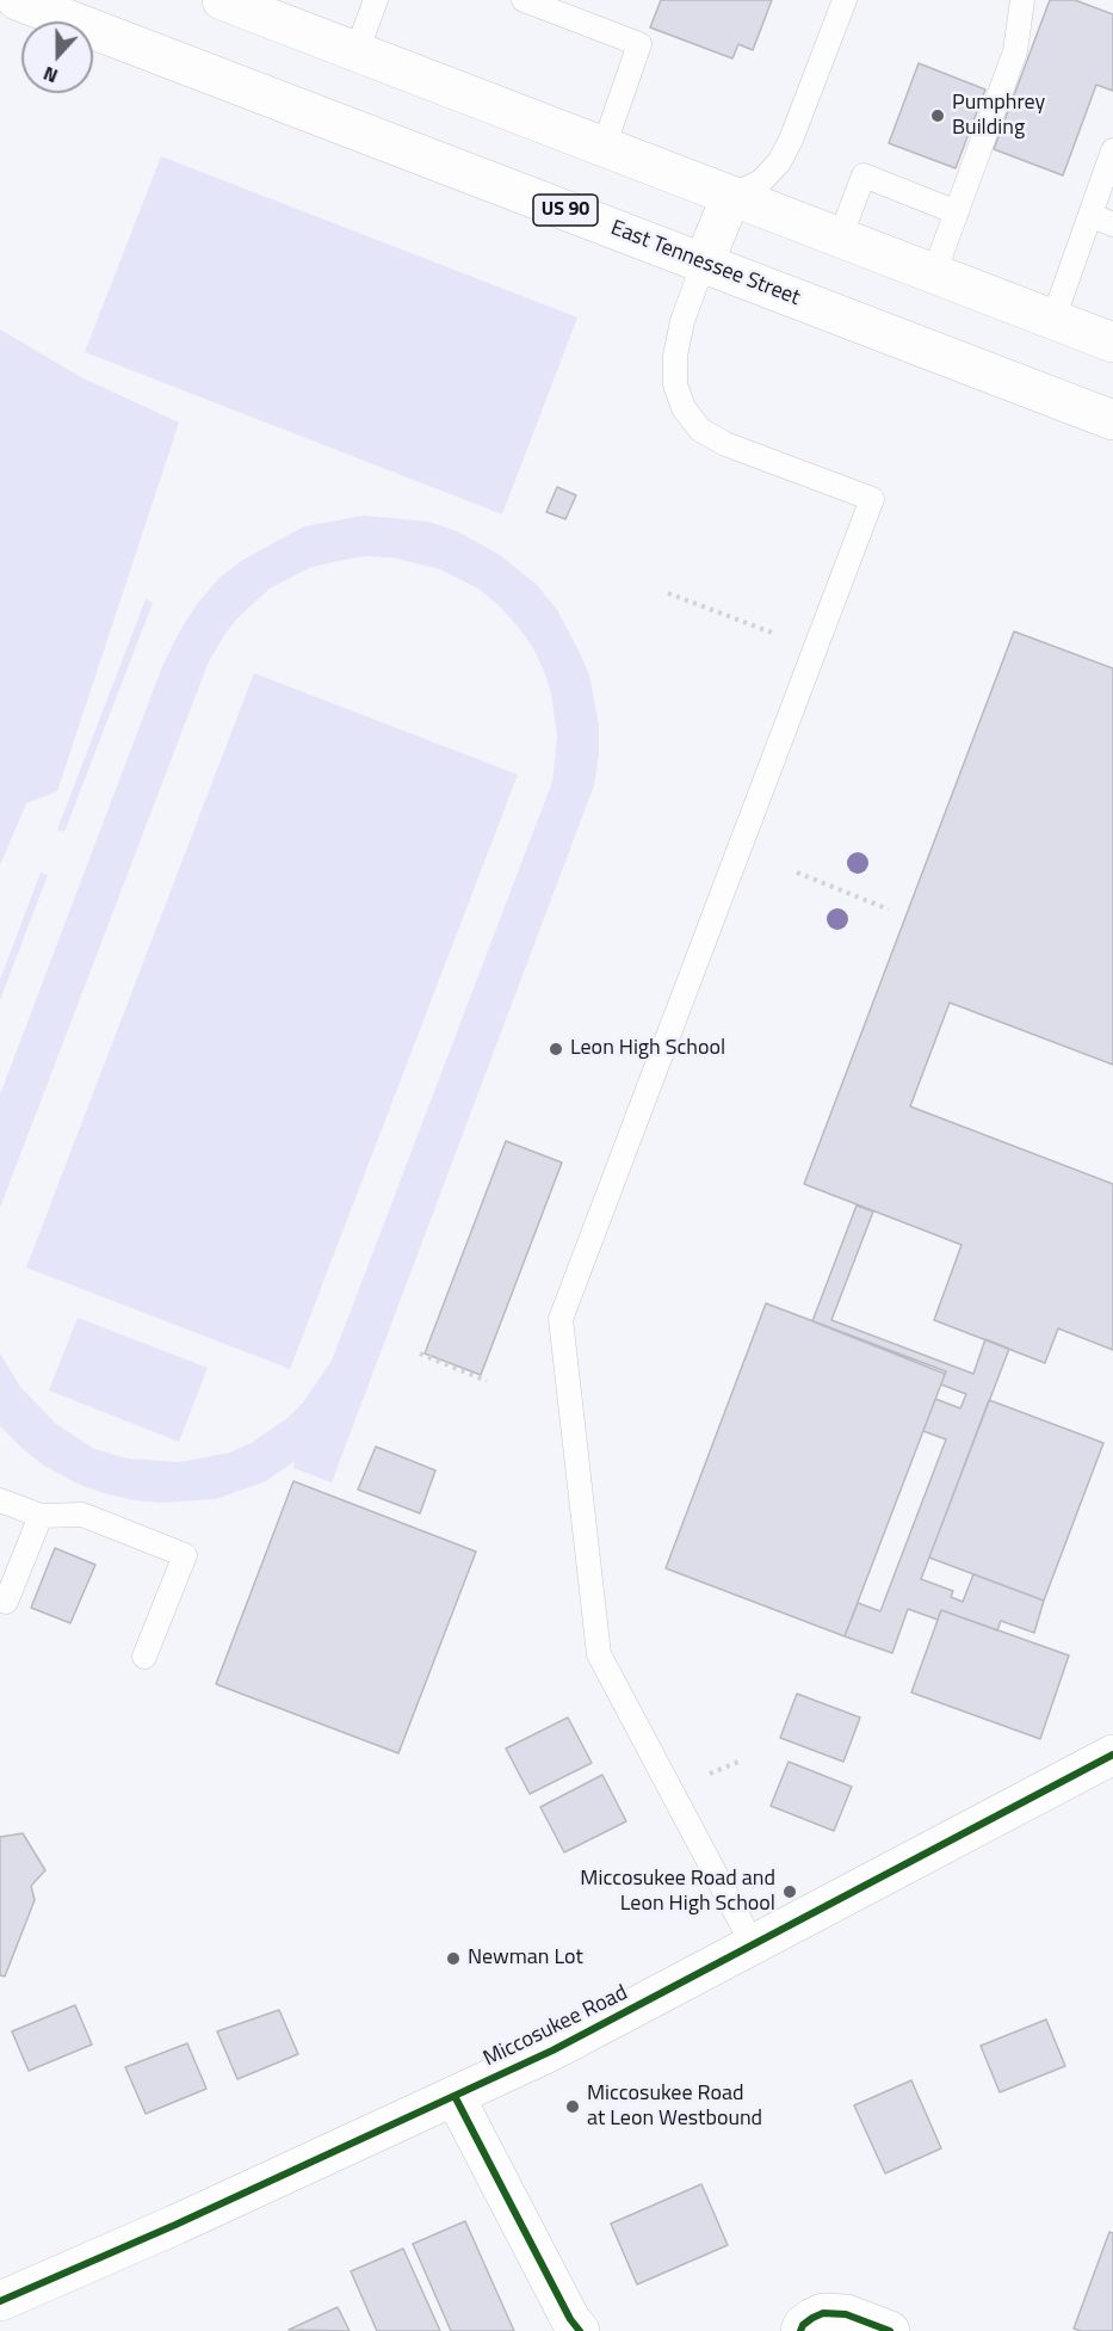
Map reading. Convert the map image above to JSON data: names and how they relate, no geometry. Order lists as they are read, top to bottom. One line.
{"streets":{"main road":["US 90","East Tennessee Street","Miccosukee Road"]},"places":["Pumphrey Building","Leon High School","Miccosukee Road and Leon High School","Newman Lot","Miccosukee Road at Leon Westbound"],"north":"bottom"}
